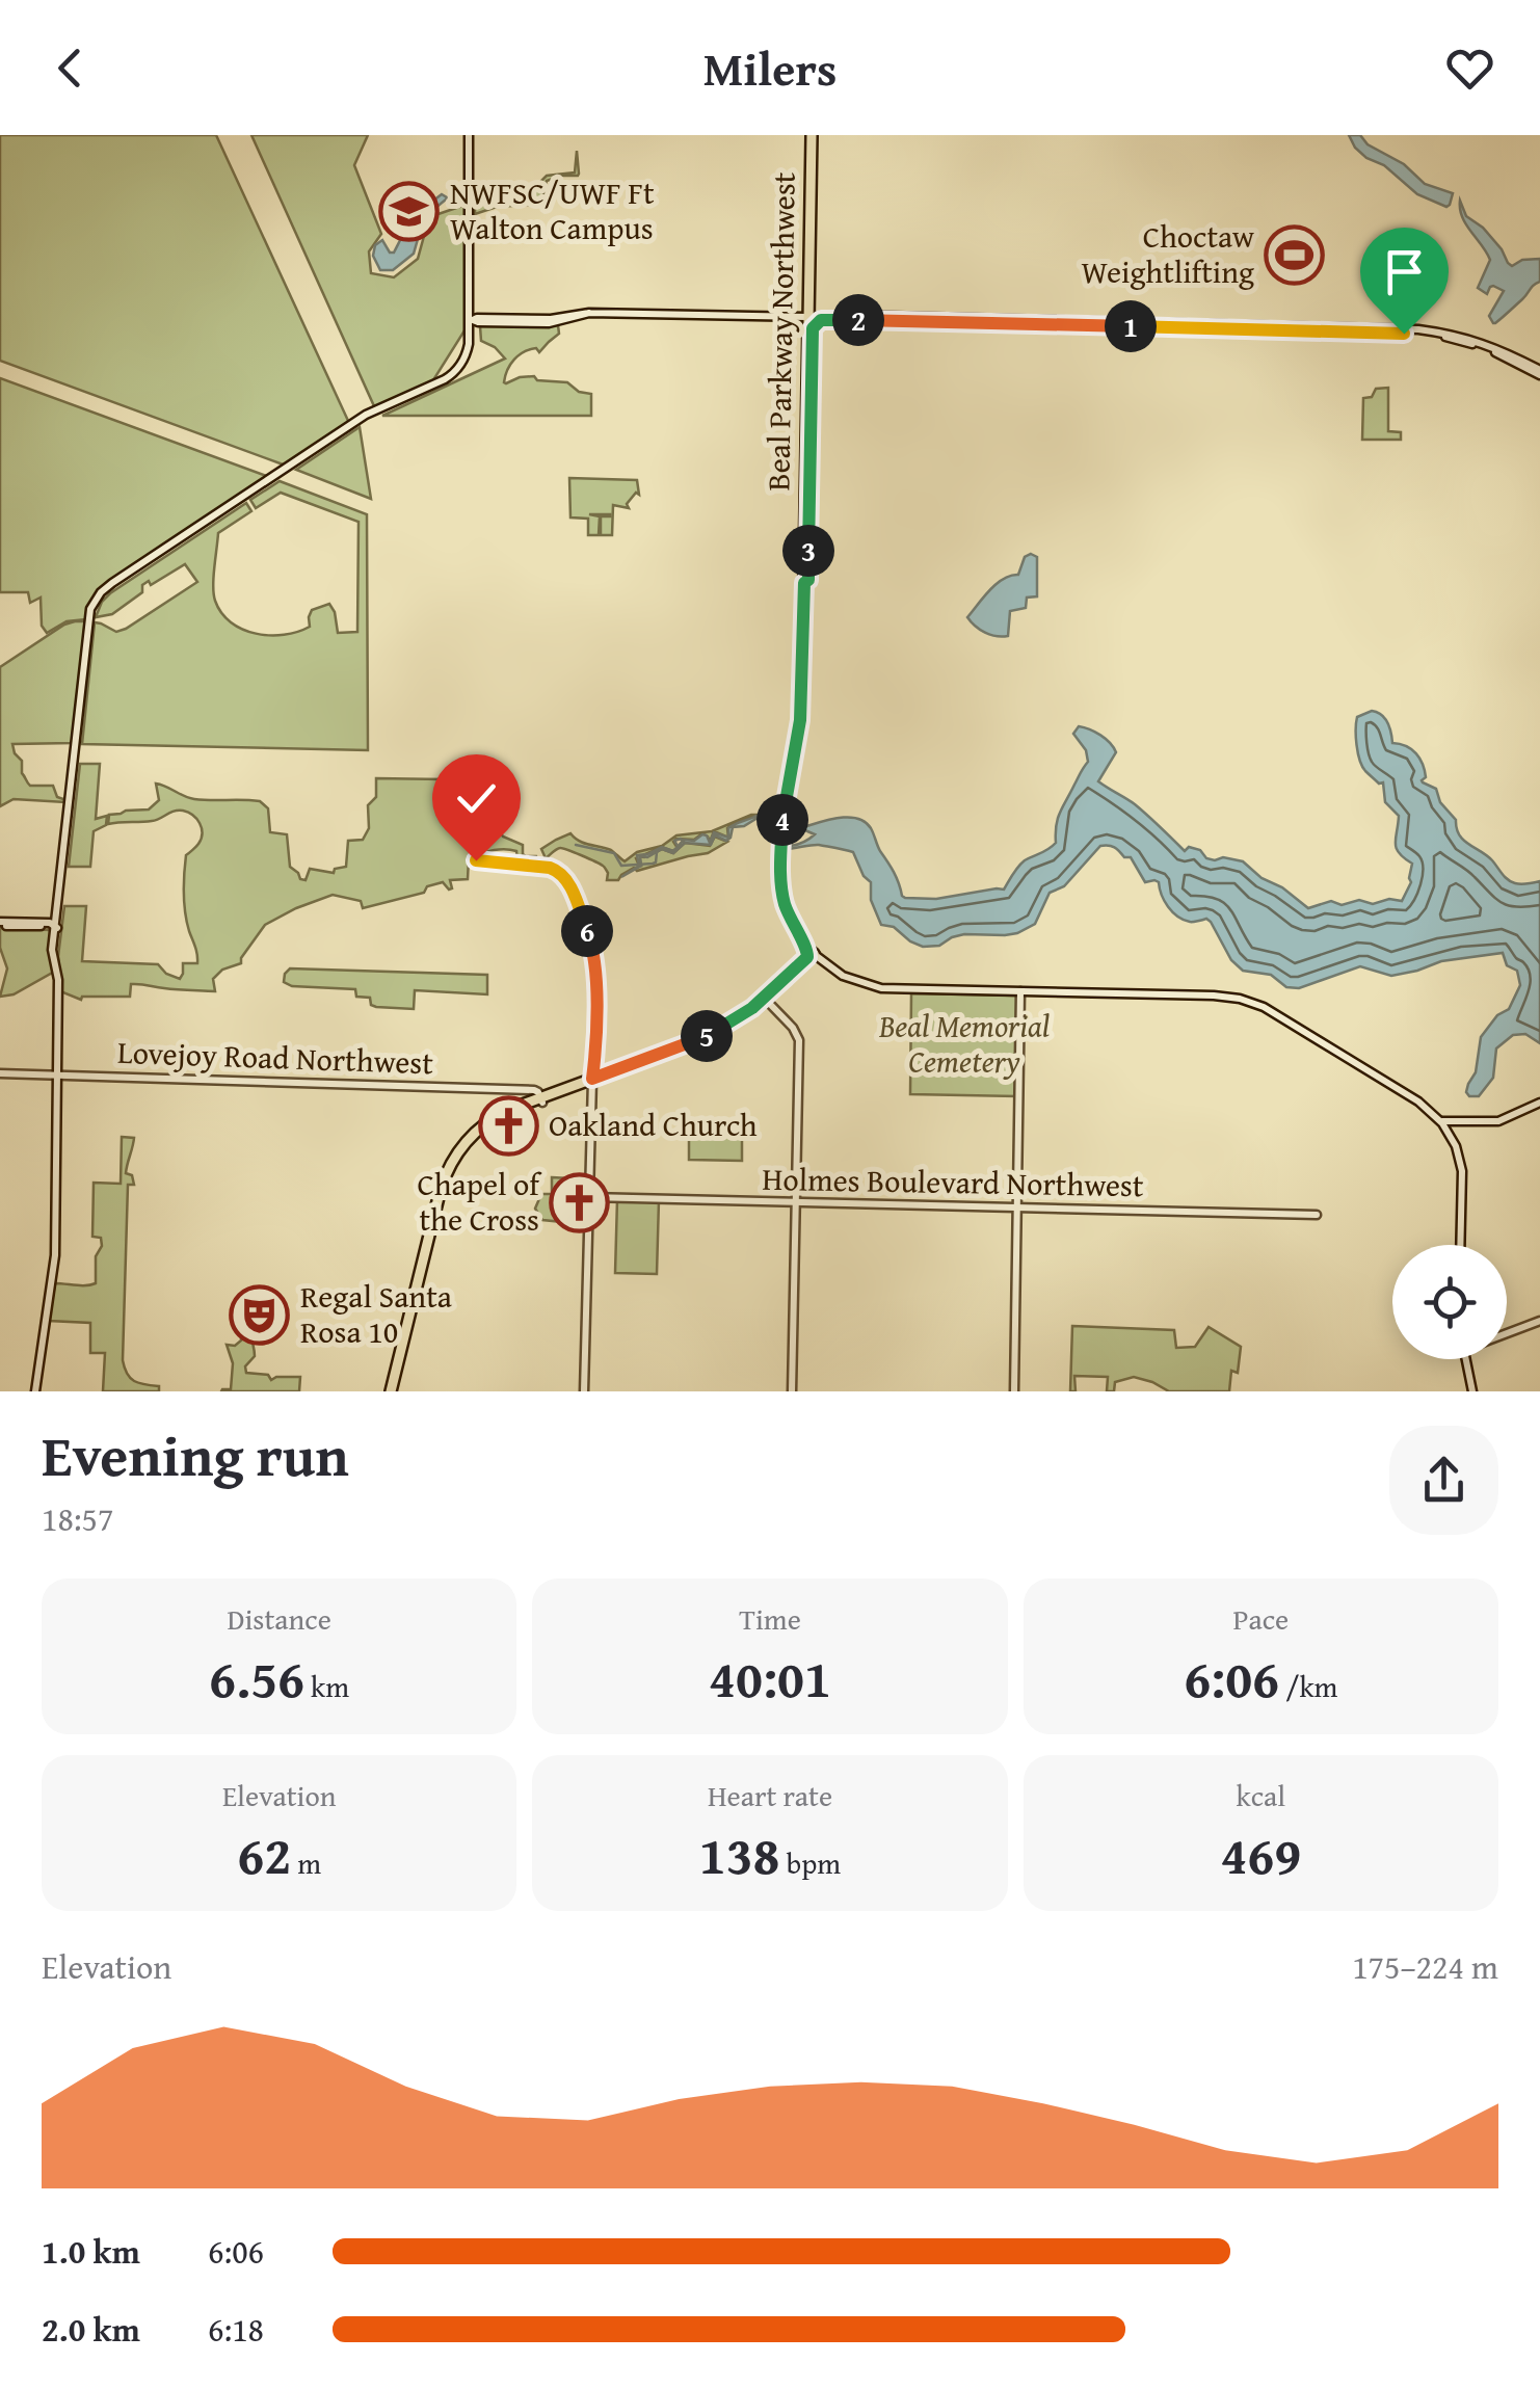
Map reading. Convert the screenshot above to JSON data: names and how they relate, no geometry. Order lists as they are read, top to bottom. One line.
{"streets":{"main road":["Beal Parkway Northwest","Lovejoy Road Northwest","Holmes Boulevard Northwest"]},"parks":["Beal Memorial Cemetery"],"places":{"school or university":["NWFSC/UWF Ft Walton Campus"],"sports":["Choctaw Weightlifting"],"church":["Oakland Church","Chapel of the Cross"],"theatre":["Regal Santa Rosa 10"]},"page":{"header":"Milers","pins":["2","1","3","4","6","5"],"heading":["Evening run","18:57"],"stats":[["Distance","6.56 km"],["Time","40:01"],["Pace","6:06 /km"],["Elevation","62 m"],["Heart rate","138 bpm"],["kcal","469"]],"chart":["Elevation","175–224 m"],"list":[{"name":"1.0 km","note":"6:06"},{"name":"2.0 km","note":"6:18"}]}}
